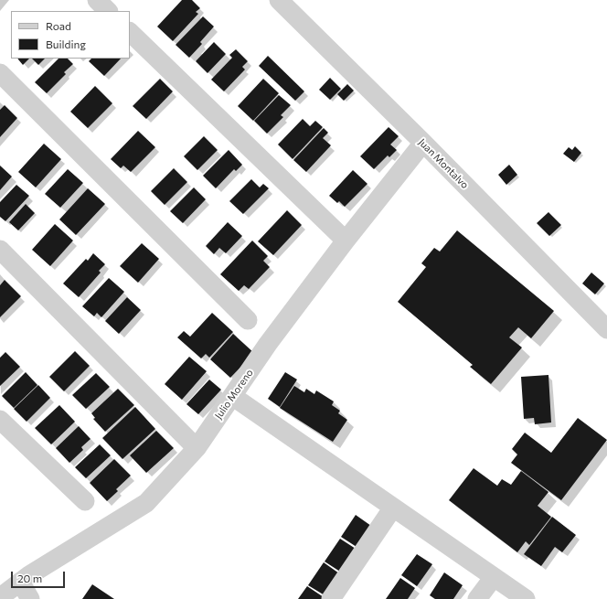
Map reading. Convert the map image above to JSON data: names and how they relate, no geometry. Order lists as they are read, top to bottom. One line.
{"streets":{"street":["Juan Montalvo","Julio Moreno"]},"crossings":[["Juan Montalvo","Julio Moreno"]],"legend":["Road","Building"],"scale_bar":"20 m"}
